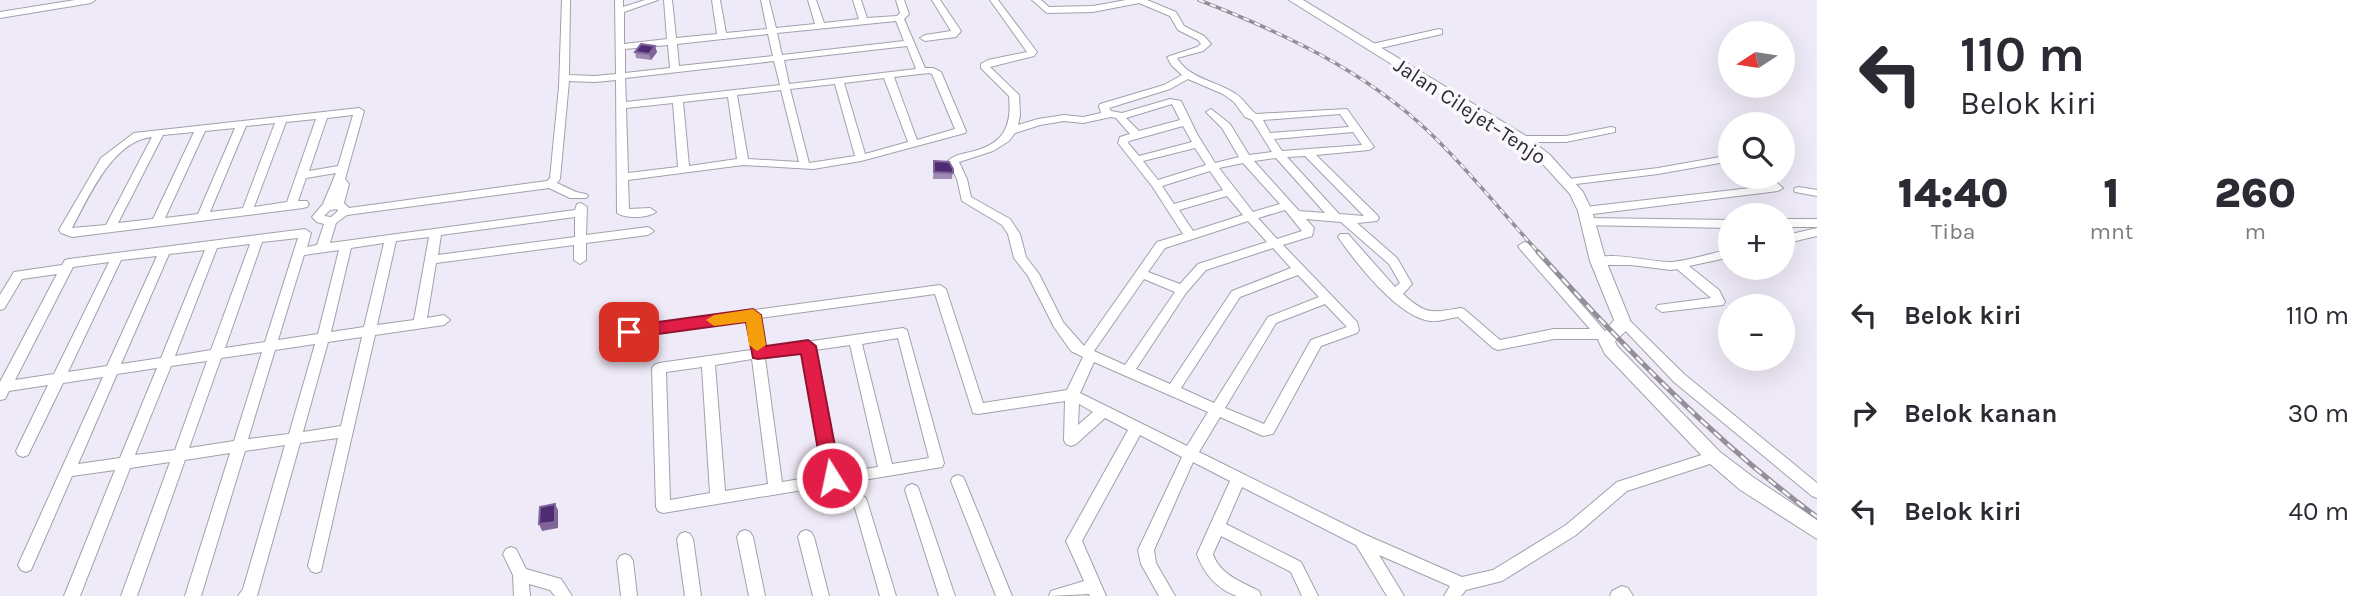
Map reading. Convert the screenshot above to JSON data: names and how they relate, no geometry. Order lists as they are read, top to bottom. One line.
{"streets":{"main road":["Jalan Cilejet–Tenjo"]},"north":"left","page":{"turn":["110 m","Belok kiri"],"map_buttons":["+","−"],"eta":["14:40","Tiba","1","mnt","260","m"],"list":[{"name":"Belok kiri","value":"110 m"},{"name":"Belok kanan","value":"30 m"},{"name":"Belok kiri","value":"40 m"}]}}
